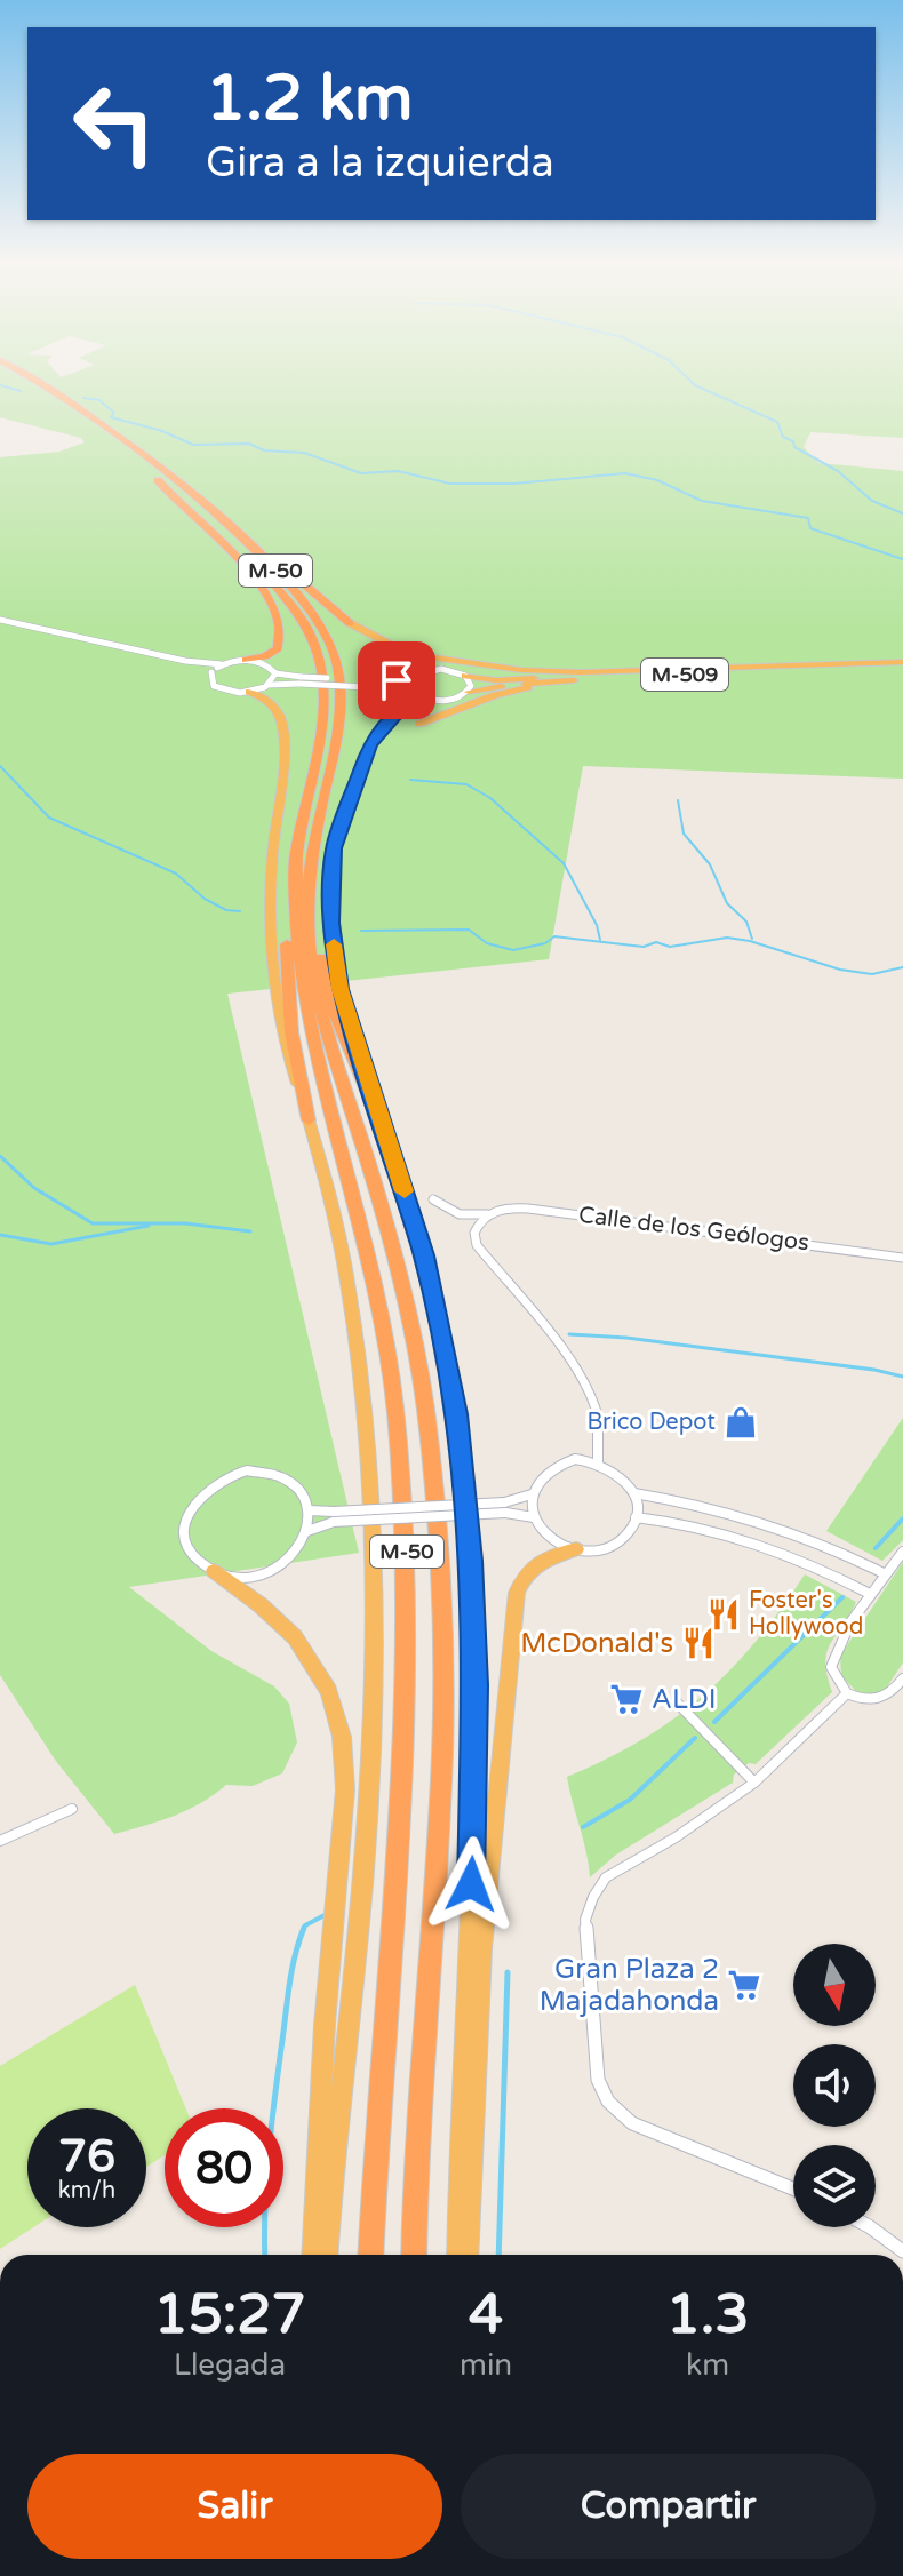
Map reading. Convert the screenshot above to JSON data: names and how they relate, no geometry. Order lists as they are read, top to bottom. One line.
{"streets":{"highway":["M-50","M-509"],"street":["Calle de los Geólogos"]},"places":{"shop":["Brico Depot"],"restaurant":["Foster's Hollywood","McDonald's"],"supermarket":["ALDI","Gran Plaza 2 Majadahonda"]},"north":"bottom","page":{"turn":["1.2 km","Gira a la izquierda"],"speed":"76 km/h","limit":"80","eta":["15:27","Llegada","4","min","1.3","km"],"buttons":["Salir","Compartir"]}}
